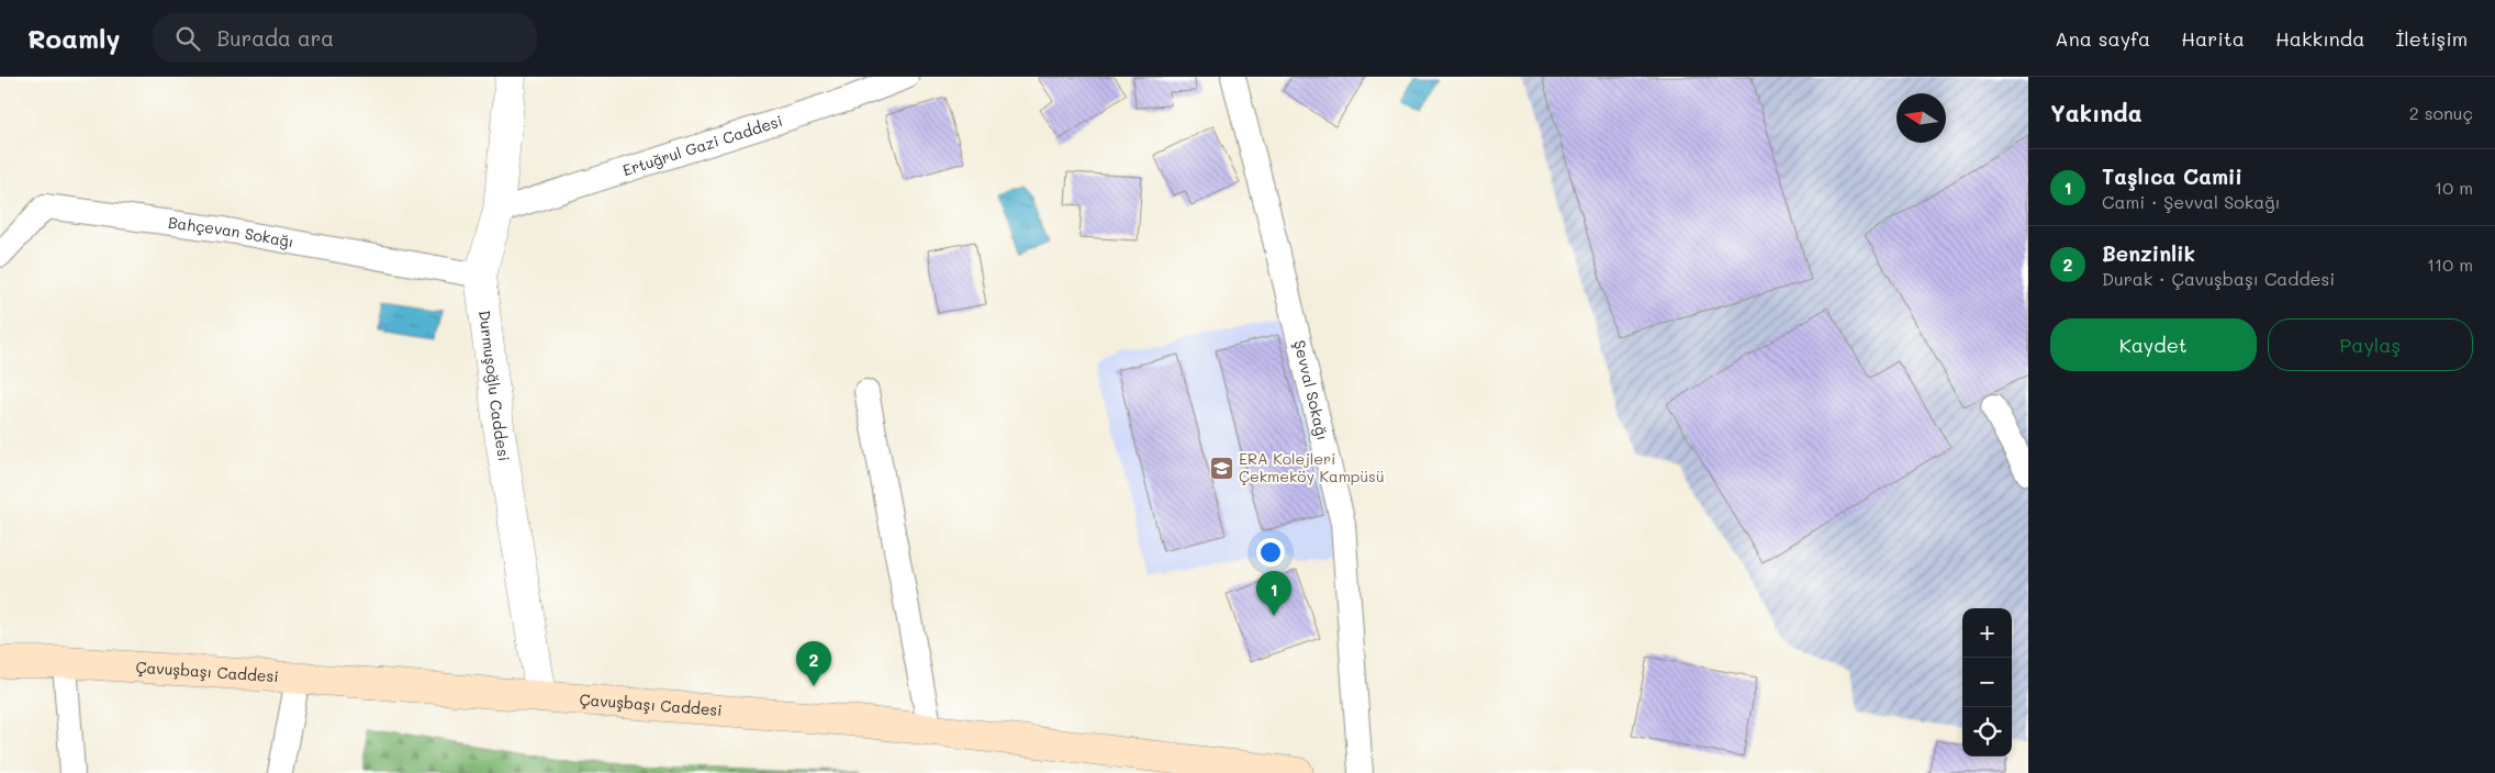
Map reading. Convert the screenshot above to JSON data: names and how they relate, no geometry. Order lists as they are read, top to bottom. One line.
{"streets":{"main road":["Çavuşbaşı Caddesi"],"street":["Ertuğrul Gazi Caddesi","Bahçevan Sokağı","Durmuşoğlu Caddesi","Şevval Sokağı"]},"crossings":[["Ertuğrul Gazi Caddesi","Durmuşoğlu Caddesi"],["Bahçevan Sokağı","Durmuşoğlu Caddesi"],["Durmuşoğlu Caddesi","Çavuşbaşı Caddesi"]],"places":{"school or university":["ERA Kolejleri Çekmeköy Kampüsü"]},"north":"left","page":{"header":"Roamly","search":"Burada ara","nav":["Ana sayfa","Harita","Hakkında","İletişim"],"heading":["Yakında","2 sonuç"],"list":[{"mark":"1","name":"Taşlıca Camii","note":"Cami · Şevval Sokağı","value":"10 m"},{"mark":"2","name":"Benzinlik","note":"Durak · Çavuşbaşı Caddesi","value":"110 m"}],"buttons":["Kaydet","Paylaş"],"pins":["1","2"],"map_buttons":["+","−"]}}
